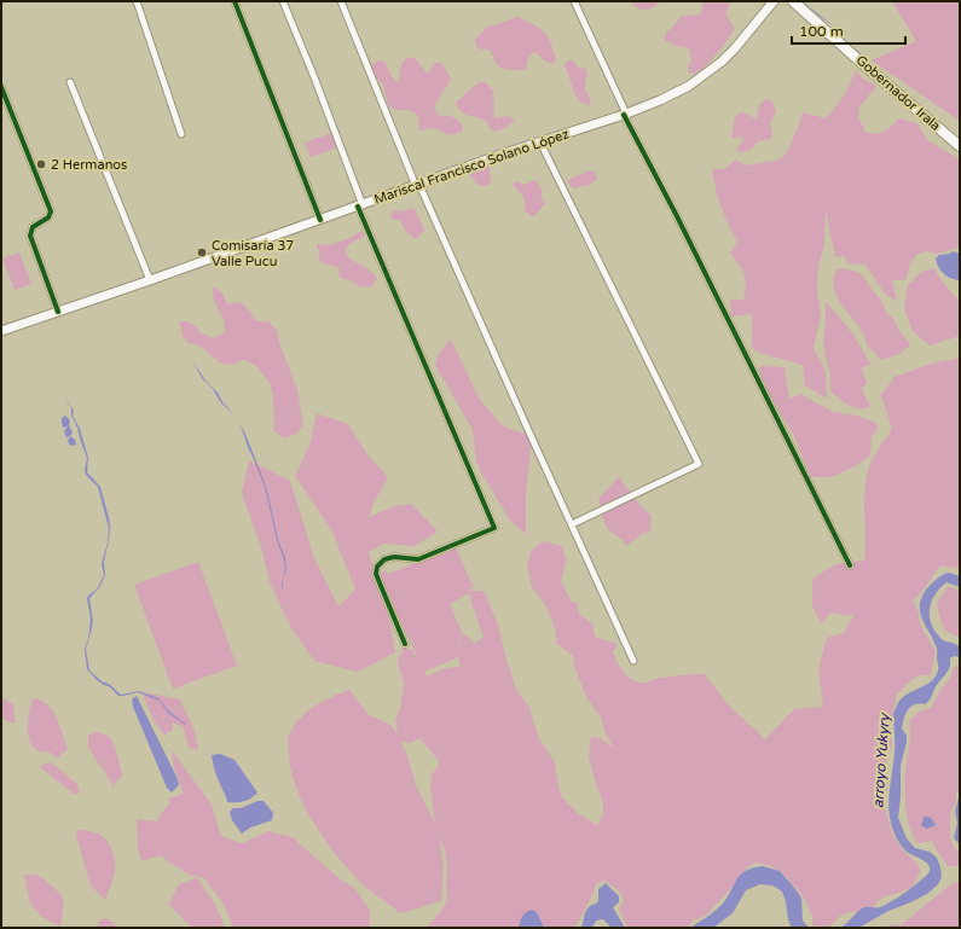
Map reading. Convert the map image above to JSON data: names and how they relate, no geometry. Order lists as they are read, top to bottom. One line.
{"streets":{"main road":["Gobernador Irala","Mariscal Francisco Solano López"]},"water":["arroyo Yukyry"],"places":["2 Hermanos","Comisaría 37 Valle Pucu"],"scale_bar":"100 m"}
